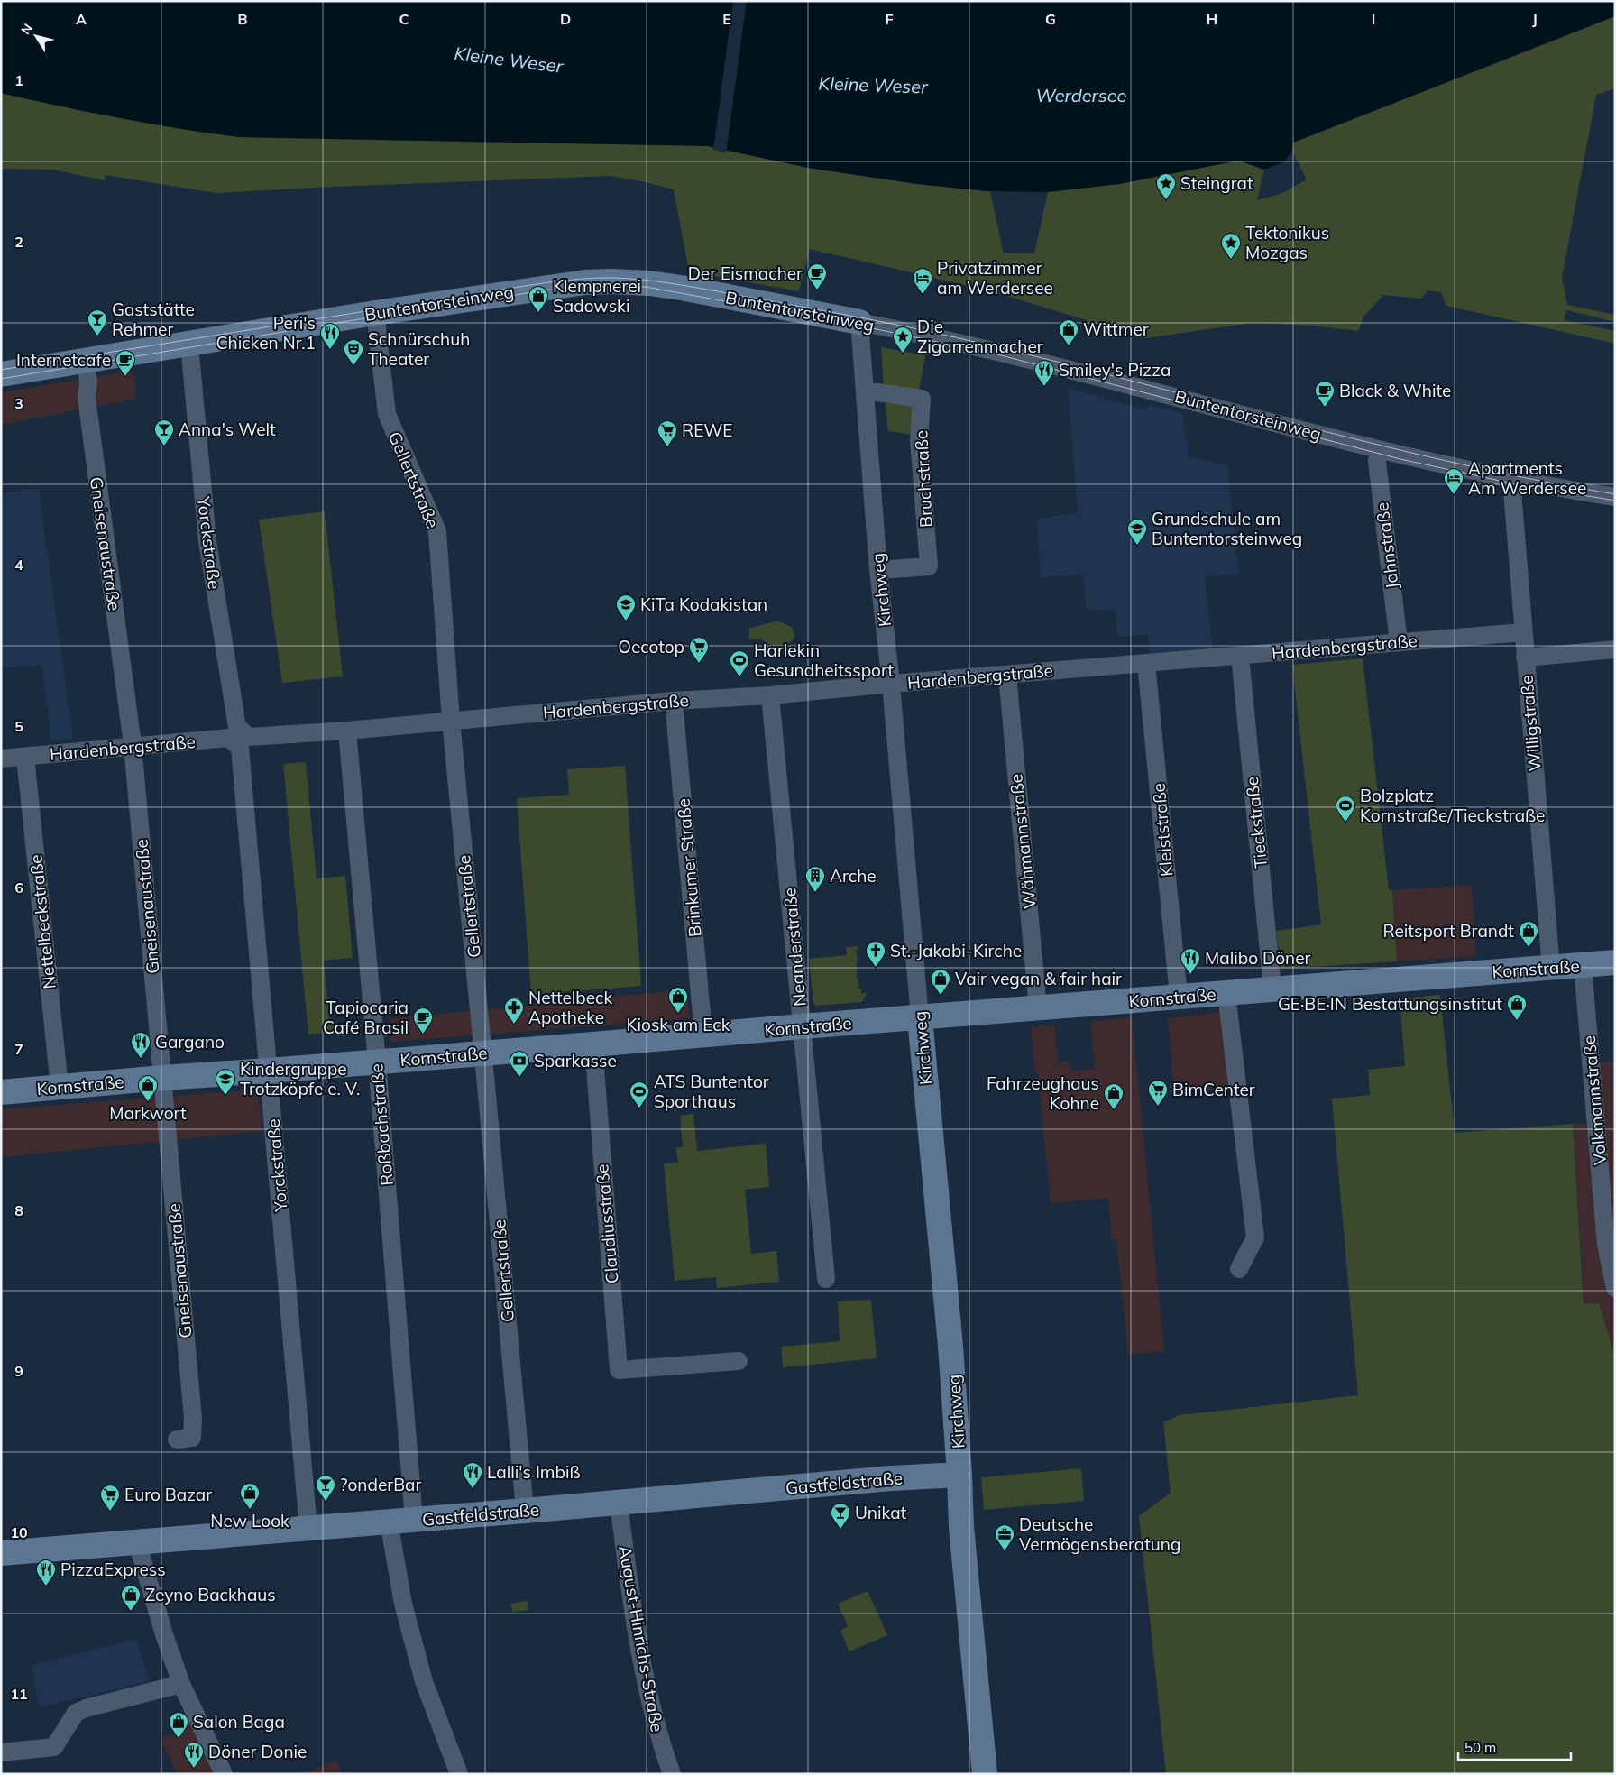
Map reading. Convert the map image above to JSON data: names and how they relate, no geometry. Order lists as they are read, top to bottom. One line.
{"streets":{"street":["Buntentorsteinweg","Bruchstraße","Gellertstraße","Yorckstraße","Gneisenaustraße","Jahnstraße","Kirchweg","Hardenbergstraße","Willigstraße","Tieckstraße","Kleiststraße","Wähmannstraße","Brinkumer Straße","Nettelbeckstraße","Neanderstraße","Kornstraße","Volkmannstraße","Roßbachstraße","Claudiusstraße","Gastfeldstraße","August-Hinrichs-Straße"]},"crossings":[["Buntentorsteinweg","Gellertstraße"],["Buntentorsteinweg","Yorckstraße"],["Buntentorsteinweg","Gneisenaustraße"],["Buntentorsteinweg","Jahnstraße"],["Buntentorsteinweg","Kirchweg"],["Buntentorsteinweg","Willigstraße"],["Bruchstraße","Kirchweg"],["Gellertstraße","Hardenbergstraße"],["Gellertstraße","Kornstraße"],["Gellertstraße","Gastfeldstraße"],["Yorckstraße","Hardenbergstraße"],["Yorckstraße","Kornstraße"],["Yorckstraße","Gastfeldstraße"],["Gneisenaustraße","Hardenbergstraße"],["Gneisenaustraße","Kornstraße"],["Jahnstraße","Hardenbergstraße"],["Kirchweg","Hardenbergstraße"],["Kirchweg","Kornstraße"],["Kirchweg","Gastfeldstraße"],["Hardenbergstraße","Willigstraße"],["Hardenbergstraße","Tieckstraße"],["Hardenbergstraße","Kleiststraße"],["Hardenbergstraße","Wähmannstraße"],["Hardenbergstraße","Brinkumer Straße"],["Hardenbergstraße","Nettelbeckstraße"],["Hardenbergstraße","Neanderstraße"],["Hardenbergstraße","Roßbachstraße"],["Willigstraße","Kornstraße"],["Tieckstraße","Kornstraße"],["Kleiststraße","Kornstraße"],["Wähmannstraße","Kornstraße"],["Brinkumer Straße","Kornstraße"],["Nettelbeckstraße","Kornstraße"],["Neanderstraße","Kornstraße"],["Kornstraße","Volkmannstraße"],["Kornstraße","Roßbachstraße"],["Kornstraße","Claudiusstraße"],["Roßbachstraße","Gastfeldstraße"],["Gastfeldstraße","August-Hinrichs-Straße"]],"water":["Kleine Weser","Werdersee"],"places":{"place":["Steingrat","Tektonikus Mozgas","Die Zigarrenmacher"],"cafe":["Der Eismacher","Internetcafe","Black & White","Tapiocaria Café Brasil"],"hotel":["Privatzimmer am Werdersee","Apartments Am Werdersee"],"shop":["Klempnerei Sadowski","Wittmer","Reitsport Brandt","Vair vegan & fair hair","Kiosk am Eck","GE·BE·IN Bestattungsinstitut","Markwort","Fahrzeughaus Kohne","New Look","Zeyno Backhaus","Salon Baga"],"bar":["Gaststätte Rehmer","Anna's Welt","?onderBar","Unikat"],"restaurant":["Peri's Chicken Nr.1","Smiley's Pizza","Malibo Döner","Gargano","Lalli's Imbiß","PizzaExpress","Döner Donie"],"theatre":["Schnürschuh Theater"],"supermarket":["REWE","Oecotop","BimCenter","Euro Bazar"],"school or university":["Grundschule am Buntentorsteinweg","KiTa Kodakistan","Kindergruppe Trotzköpfe e. V."],"sports":["Harlekin Gesundheitssport","Bolzplatz Kornstraße/Tieckstraße","ATS Buntentor Sporthaus"],"building":["Arche"],"church":["St.-Jakobi-Kirche"],"pharmacy":["Nettelbeck Apotheke"],"bank":["Sparkasse"],"office":["Deutsche Vermögensberatung"]},"scale_bar":"50 m","north":"top left","grid":{"columns":["A","B","C","D","E","F","G","H","I","J"],"rows":["1","2","3","4","5","6","7","8","9","10","11"]}}
